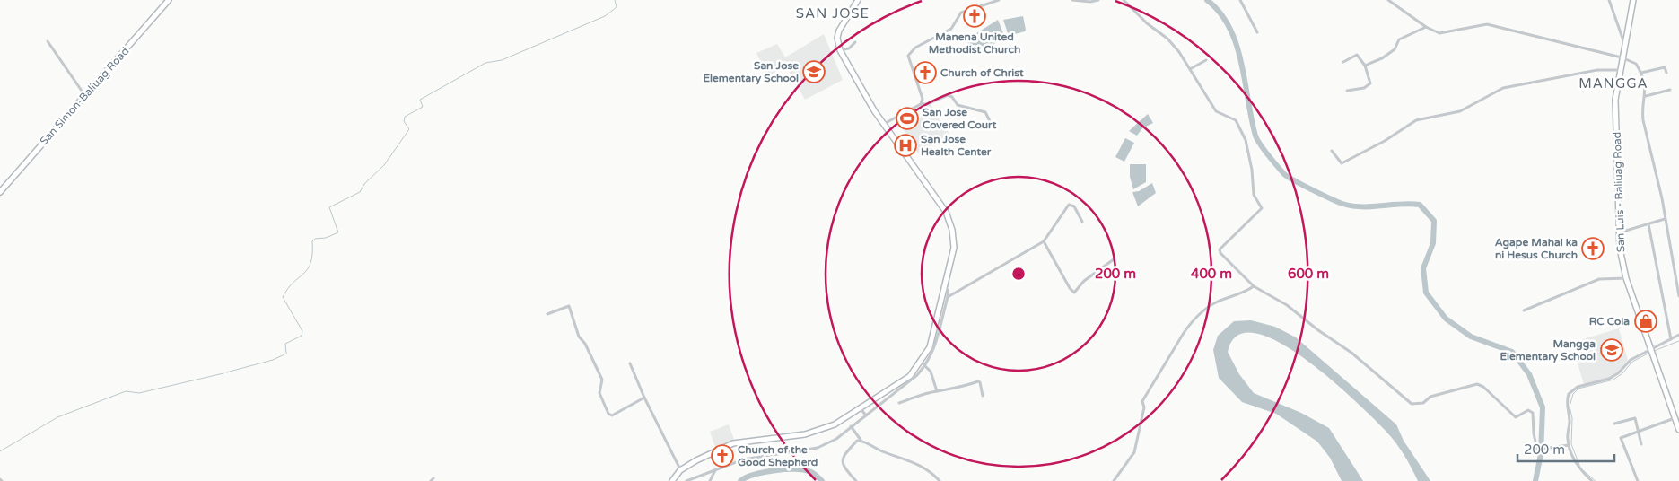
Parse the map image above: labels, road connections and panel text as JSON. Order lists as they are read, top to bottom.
{
  "streets": {
    "main road": ["San Simon-Baliuag Road", "San Luis - Baliuag Road"]
  },
  "districts": ["SAN JOSE", "MANGGA"],
  "places": {
    "church": [
      "Manena United Methodist Church",
      "Church of Christ",
      "Agape Mahal ka ni Hesus Church",
      "Church of the Good Shepherd"
    ],
    "school or university": ["San Jose Elementary School", "Mangga Elementary School"],
    "sports": ["San Jose Covered Court"],
    "hospital": ["San Jose Health Center"],
    "shop": ["RC Cola"]
  },
  "scale_bar": "200 m",
  "rings": ["200 m", "400 m", "600 m"]
}
